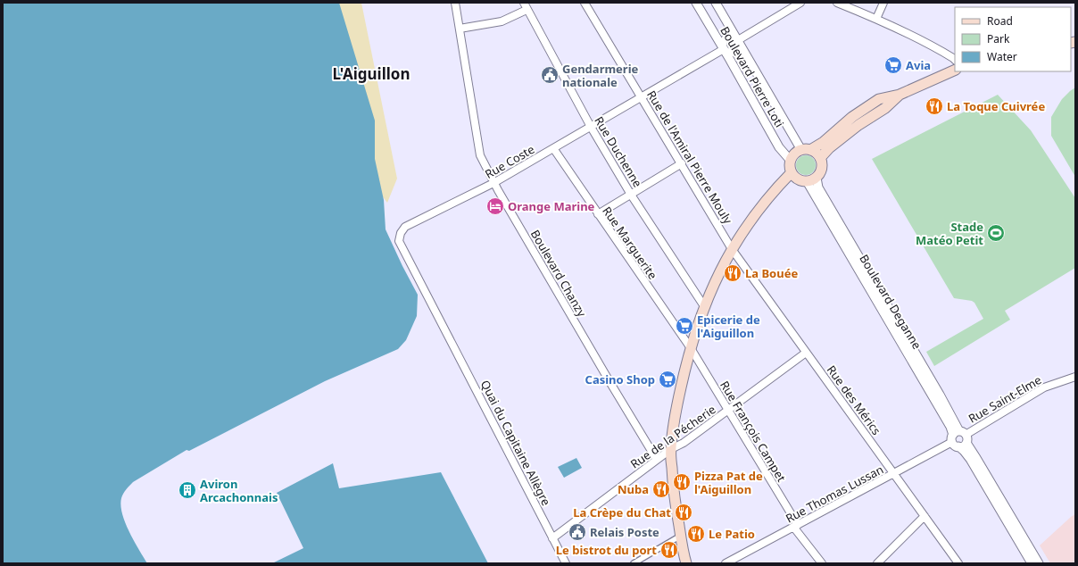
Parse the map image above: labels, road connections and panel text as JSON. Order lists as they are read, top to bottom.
{
  "streets": {
    "street": [
      "Boulevard Pierre Loti",
      "Rue Duchenne",
      "Rue de l'Amiral Pierre Mouly",
      "Rue Coste",
      "Rue Marguerite",
      "Boulevard Chanzy",
      "Boulevard Deganne",
      "Rue Saint-Elme",
      "Rue des Mérics",
      "Rue François Campet",
      "Rue de la Pécherie",
      "Quai du Capitaine Allègre",
      "Rue Thomas Lussan"
    ]
  },
  "crossings": [
    ["Boulevard Pierre Loti", "Rue Coste"],
    ["Boulevard Pierre Loti", "Boulevard Deganne"],
    ["Rue Duchenne", "Rue Coste"],
    ["Rue de l'Amiral Pierre Mouly", "Rue Coste"],
    ["Rue de l'Amiral Pierre Mouly", "Rue des Mérics"],
    ["Rue Coste", "Rue Marguerite"],
    ["Rue Coste", "Boulevard Chanzy"],
    ["Rue Coste", "Quai du Capitaine Allègre"],
    ["Rue Marguerite", "Rue François Campet"],
    ["Boulevard Chanzy", "Rue de la Pécherie"],
    ["Boulevard Deganne", "Rue Saint-Elme"],
    ["Boulevard Deganne", "Rue Thomas Lussan"],
    ["Rue Saint-Elme", "Rue Thomas Lussan"],
    ["Rue des Mérics", "Rue de la Pécherie"],
    ["Rue des Mérics", "Rue Thomas Lussan"],
    ["Rue François Campet", "Rue de la Pécherie"],
    ["Rue François Campet", "Rue Thomas Lussan"],
    ["Rue de la Pécherie", "Quai du Capitaine Allègre"]
  ],
  "districts": ["L'Aiguillon"],
  "places": {
    "supermarket": ["Avia", "Epicerie de l'Aiguillon", "Casino Shop"],
    "public building": ["Gendarmerie nationale", "Relais Poste"],
    "restaurant": [
      "La Toque Cuivrée",
      "La Bouée",
      "Pizza Pat de l'Aiguillon",
      "Nuba",
      "La Crèpe du Chat",
      "Le Patio",
      "Le bistrot du port"
    ],
    "hotel": ["Orange Marine"],
    "sports": ["Stade Matéo Petit"],
    "building": ["Aviron Arcachonnais"]
  },
  "legend": ["Road", "Park", "Water"]
}
